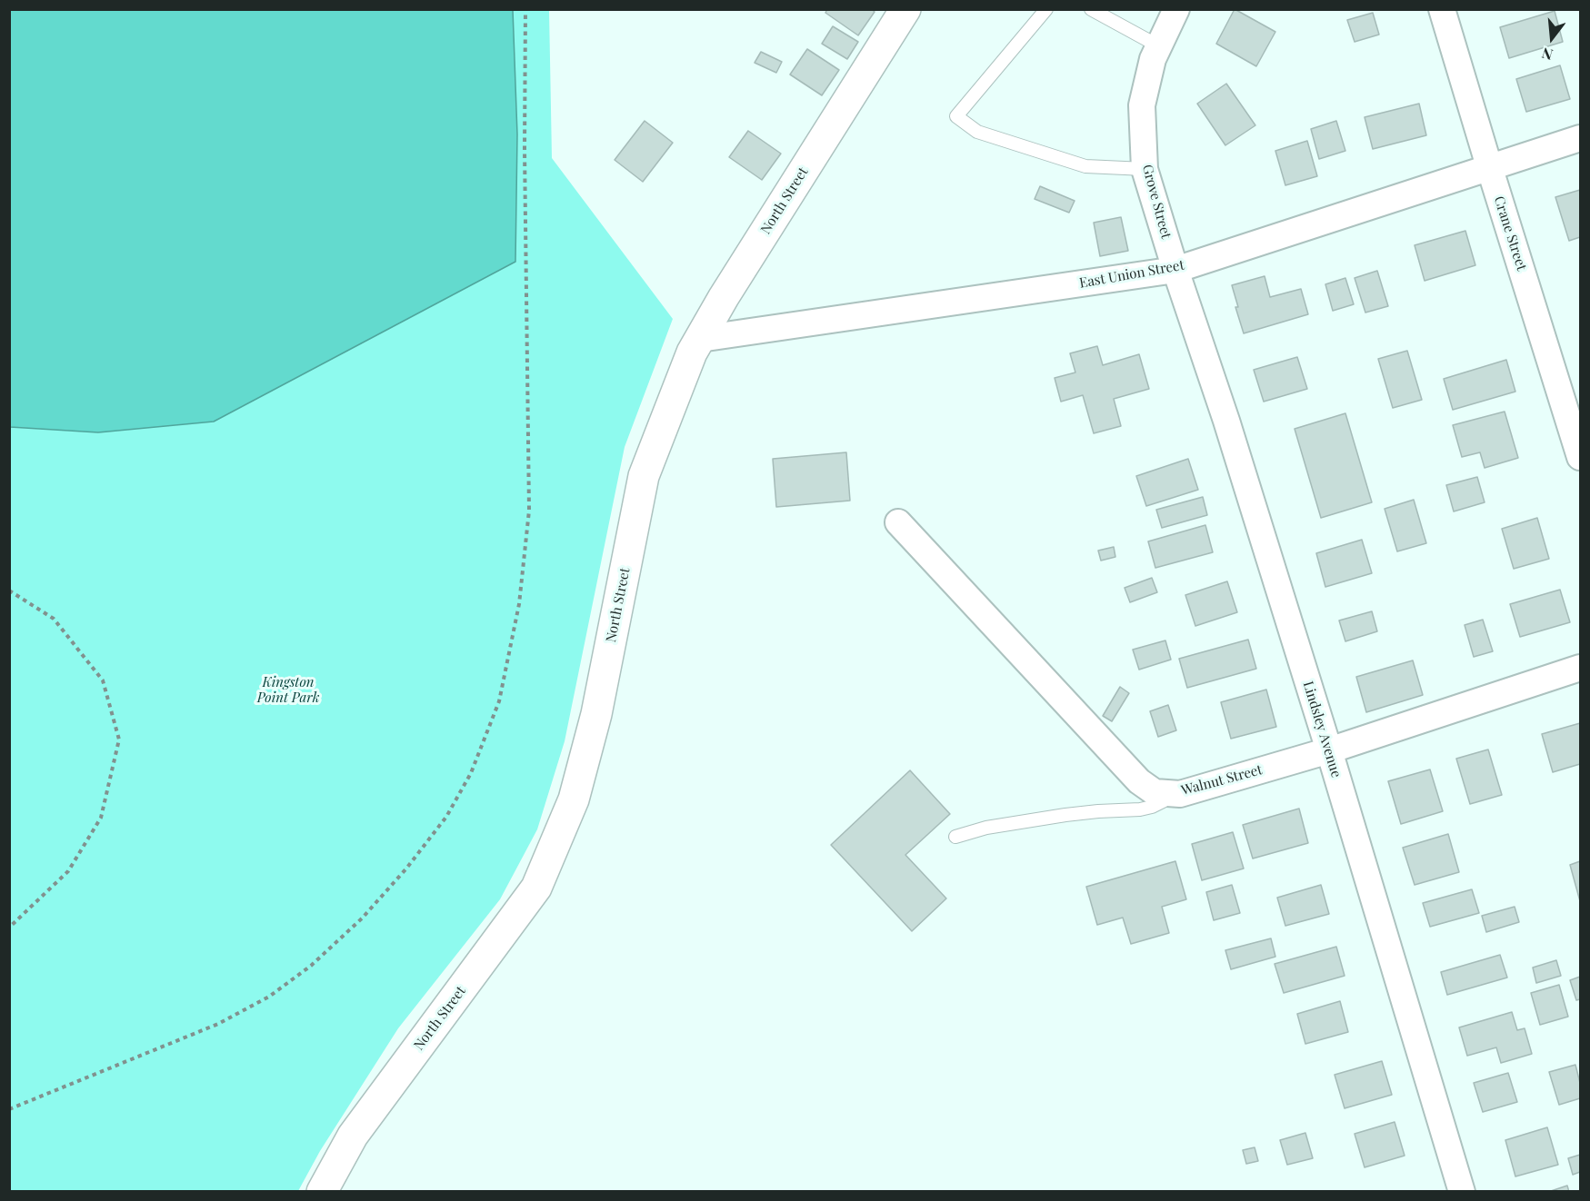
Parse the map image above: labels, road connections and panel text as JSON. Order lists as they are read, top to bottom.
{
  "streets": {
    "street": [
      "North Street",
      "Grove Street",
      "Crane Street",
      "East Union Street",
      "Lindsley Avenue",
      "Walnut Street"
    ]
  },
  "crossings": [
    ["North Street", "East Union Street"],
    ["Grove Street", "East Union Street"],
    ["Grove Street", "Lindsley Avenue"],
    ["Crane Street", "East Union Street"],
    ["East Union Street", "Lindsley Avenue"],
    ["Lindsley Avenue", "Walnut Street"]
  ],
  "parks": ["Kingston Point Park"],
  "north": "bottom"
}
